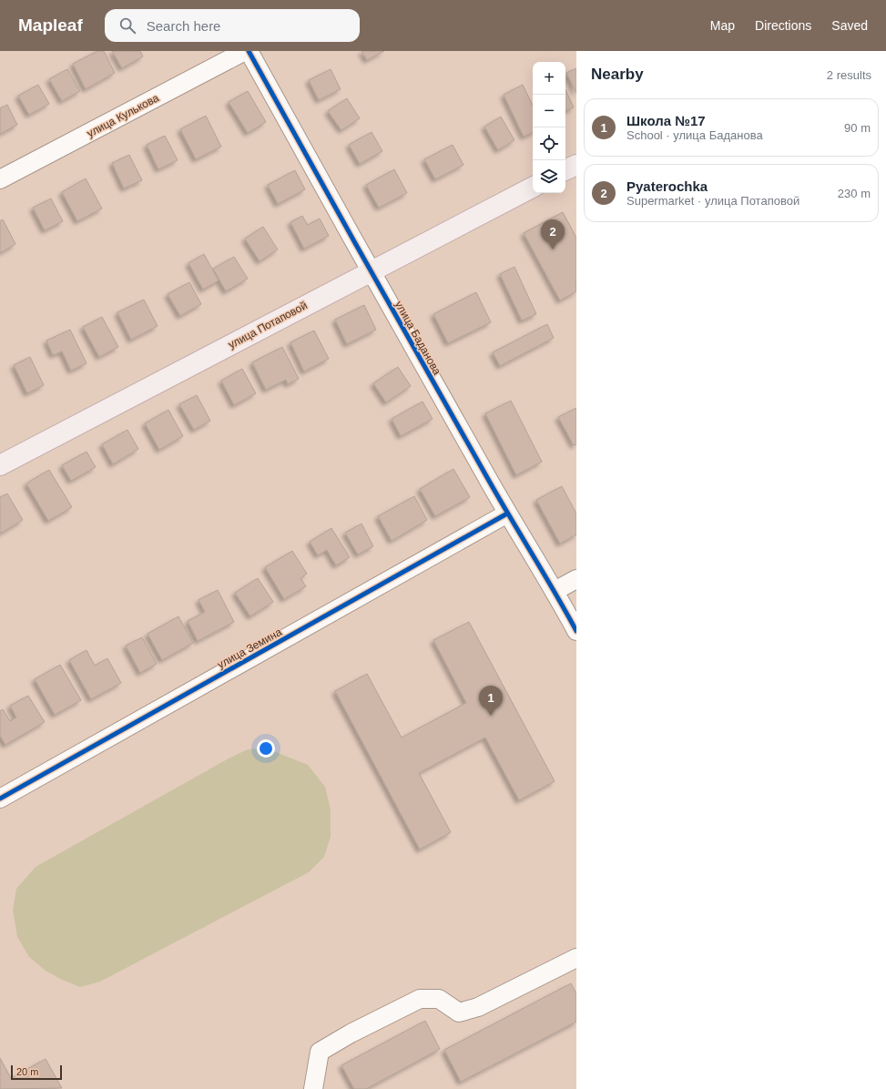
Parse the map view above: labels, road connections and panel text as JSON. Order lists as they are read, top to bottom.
{
  "streets": {
    "main road": ["улица Потаповой"],
    "street": ["улица Кулькова", "улица Баданова", "улица Земина"]
  },
  "crossings": [
    ["улица Потаповой", "улица Баданова"],
    ["улица Баданова", "улица Земина"]
  ],
  "scale_bar": "20 m",
  "page": {
    "header": "Mapleaf",
    "search": "Search here",
    "nav": ["Map", "Directions", "Saved"],
    "heading": ["Nearby", "2 results"],
    "map_buttons": ["+", "−"],
    "list": [
      {
        "mark": "1",
        "name": "Школа №17",
        "note": "School · улица Баданова",
        "value": "90 m"
      },
      {
        "mark": "2",
        "name": "Pyaterochka",
        "note": "Supermarket · улица Потаповой",
        "value": "230 m"
      }
    ],
    "pins": ["2", "1"],
    "scale": "20 m"
  }
}
